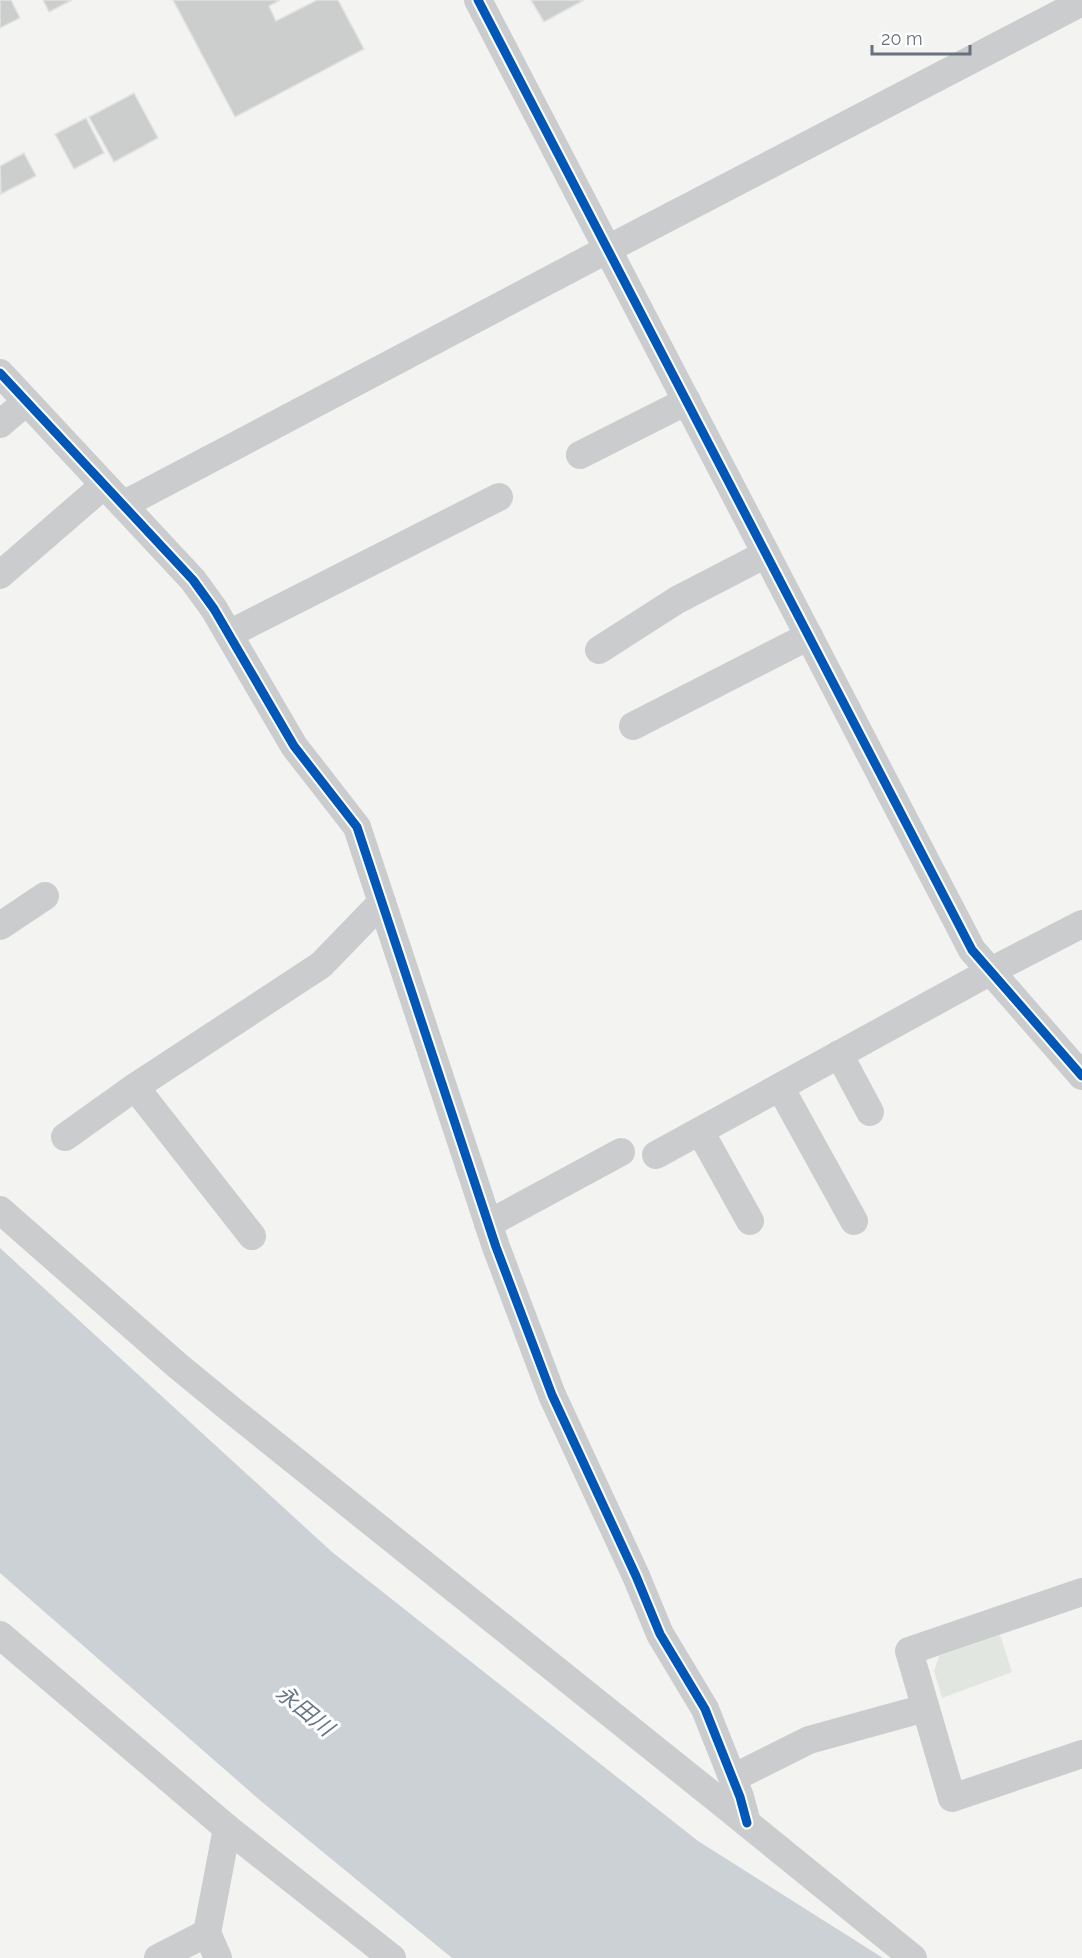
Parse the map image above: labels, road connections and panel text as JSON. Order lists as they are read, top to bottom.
{
  "water": ["永田川"],
  "scale_bar": "20 m"
}
